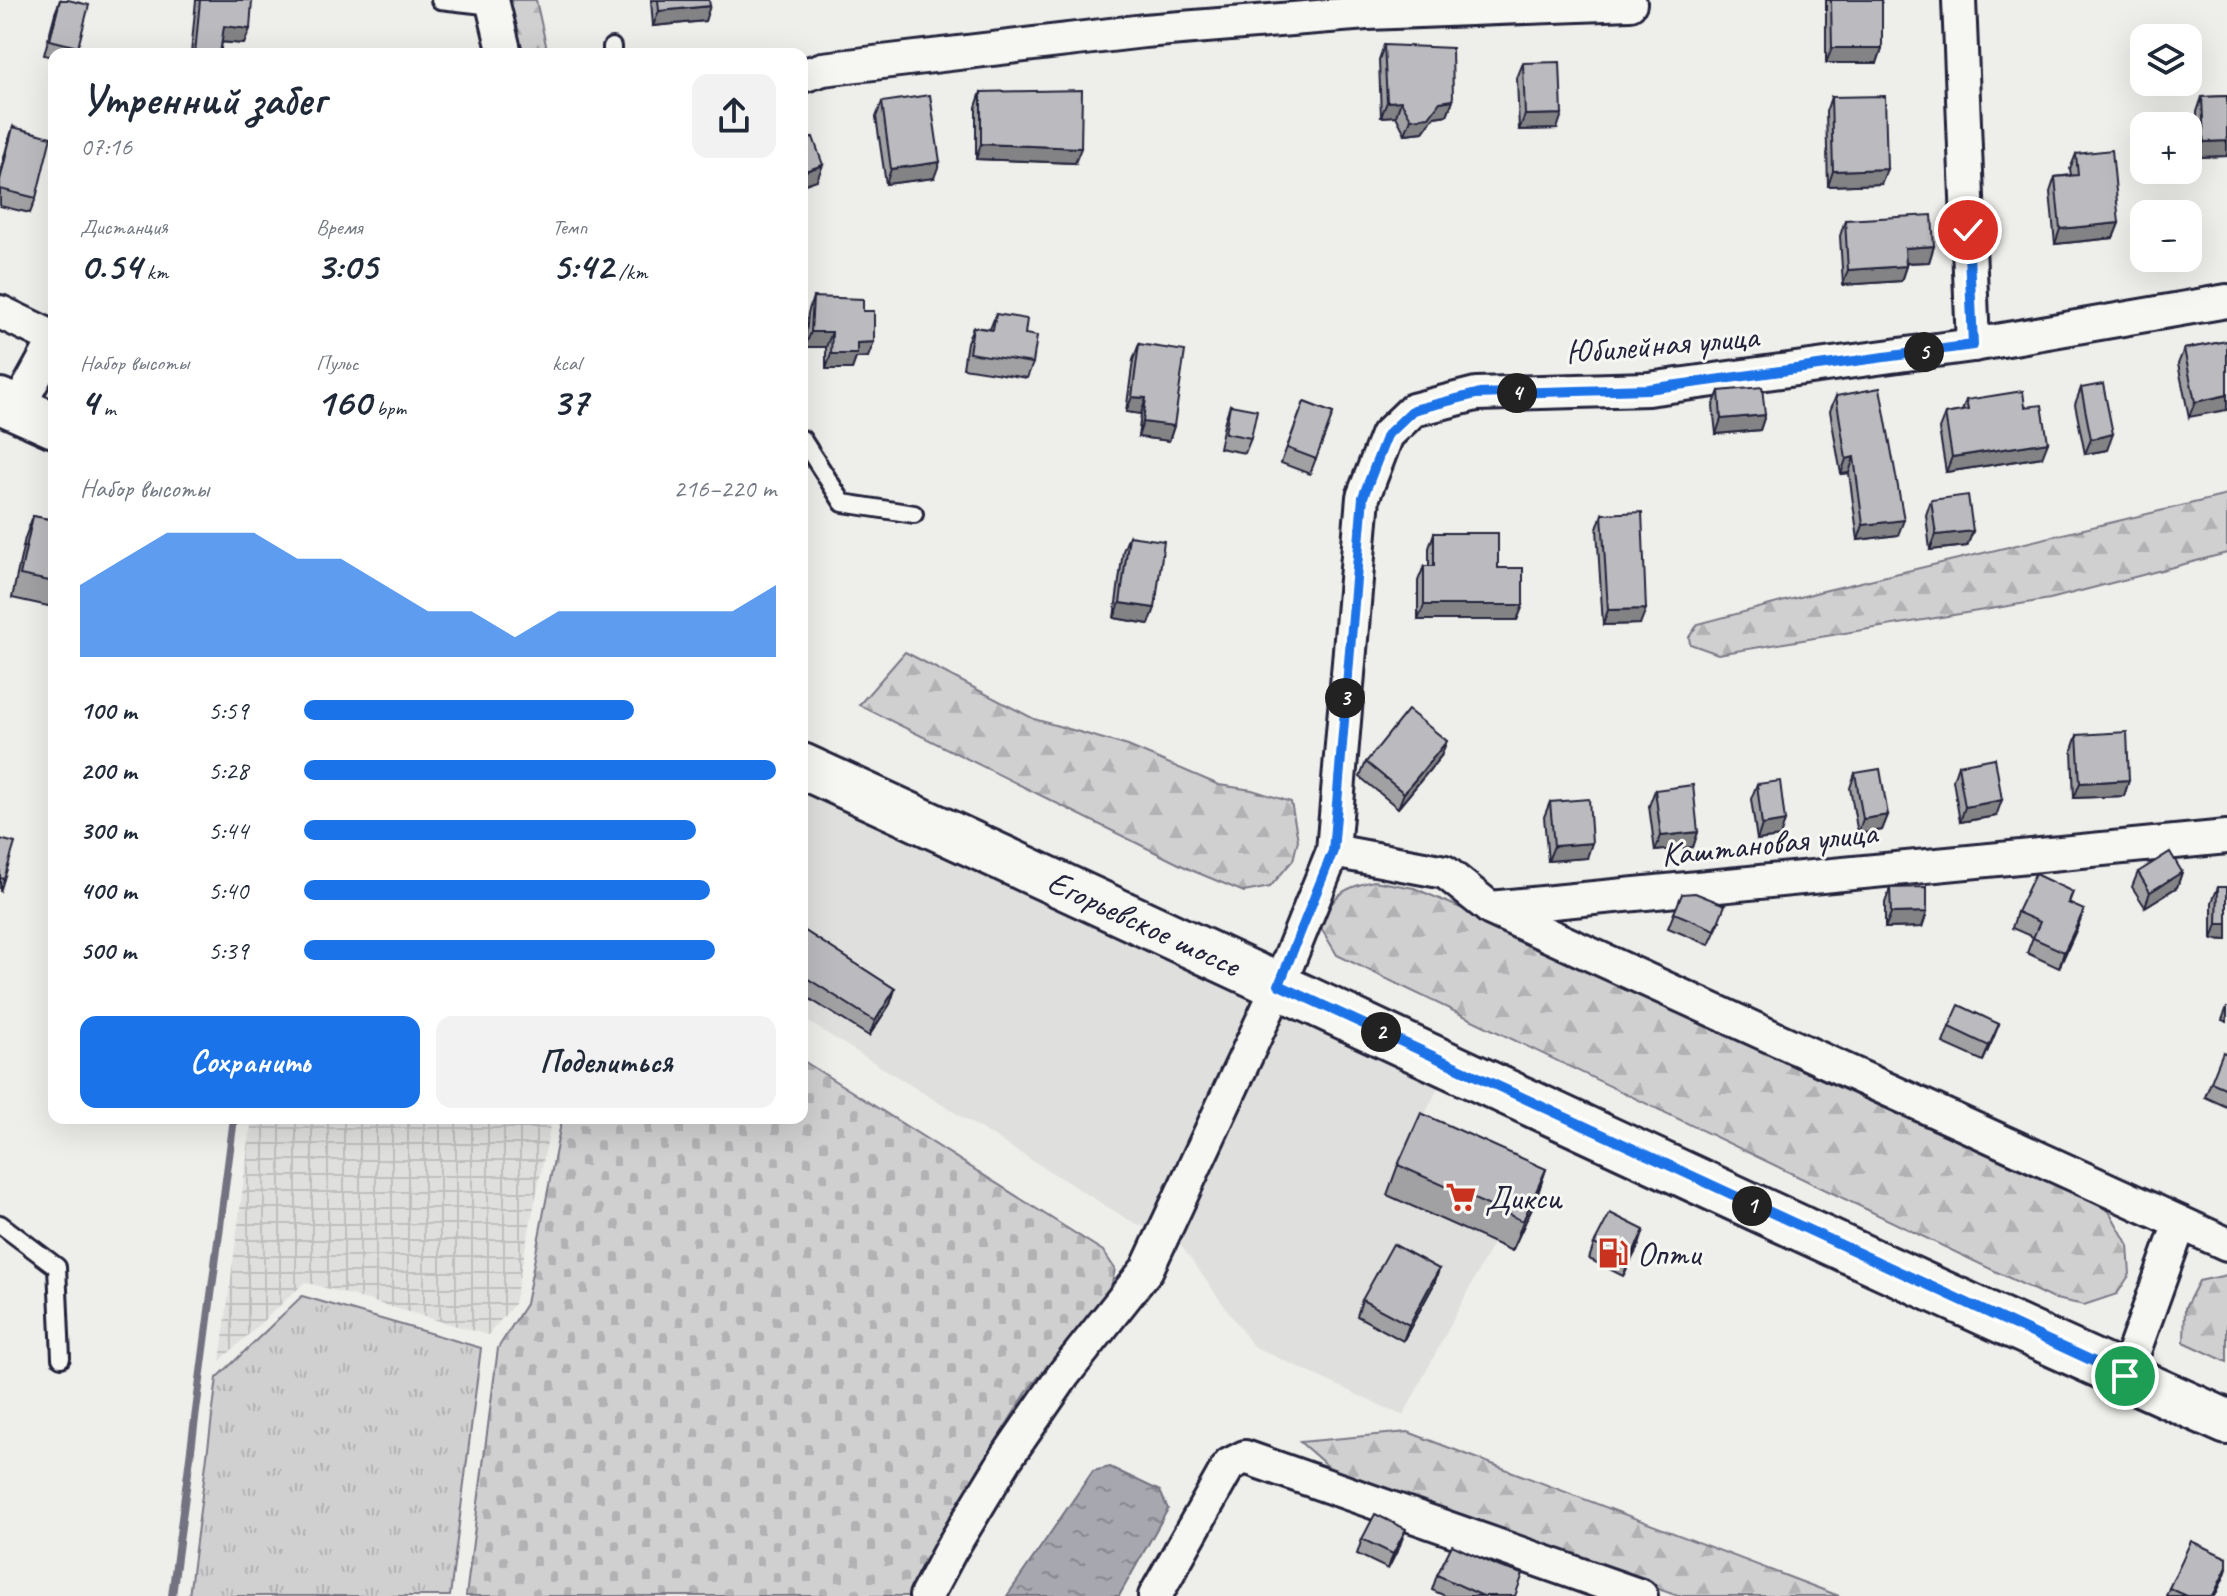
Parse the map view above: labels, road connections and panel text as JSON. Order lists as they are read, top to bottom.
{
  "streets": {
    "main road": ["Егорьевское шоссе"],
    "street": ["Юбилейная улица", "Каштановая улица"]
  },
  "crossings": [
    ["Юбилейная улица", "Егорьевское шоссе"]
  ],
  "places": {
    "supermarket": ["Дикси"],
    "fuel station": ["Опти"]
  },
  "page": {
    "map_buttons": ["+", "−"],
    "heading": ["Утренний забег", "07:16"],
    "stats": [
      ["Дистанция", "0.54 km"],
      ["Время", "3:05"],
      ["Темп", "5:42 /km"],
      ["Набор высоты", "4 m"],
      ["Пульс", "160 bpm"],
      ["kcal", "37"]
    ],
    "pins": [
      "5",
      "4",
      "3",
      "2",
      "1"
    ],
    "chart": ["Набор высоты", "216–220 m"],
    "list": [
      {
        "name": "100 m",
        "note": "5:59"
      },
      {
        "name": "200 m",
        "note": "5:28"
      },
      {
        "name": "300 m",
        "note": "5:44"
      },
      {
        "name": "400 m",
        "note": "5:40"
      },
      {
        "name": "500 m",
        "note": "5:39"
      }
    ],
    "buttons": ["Сохранить", "Поделиться"]
  }
}
